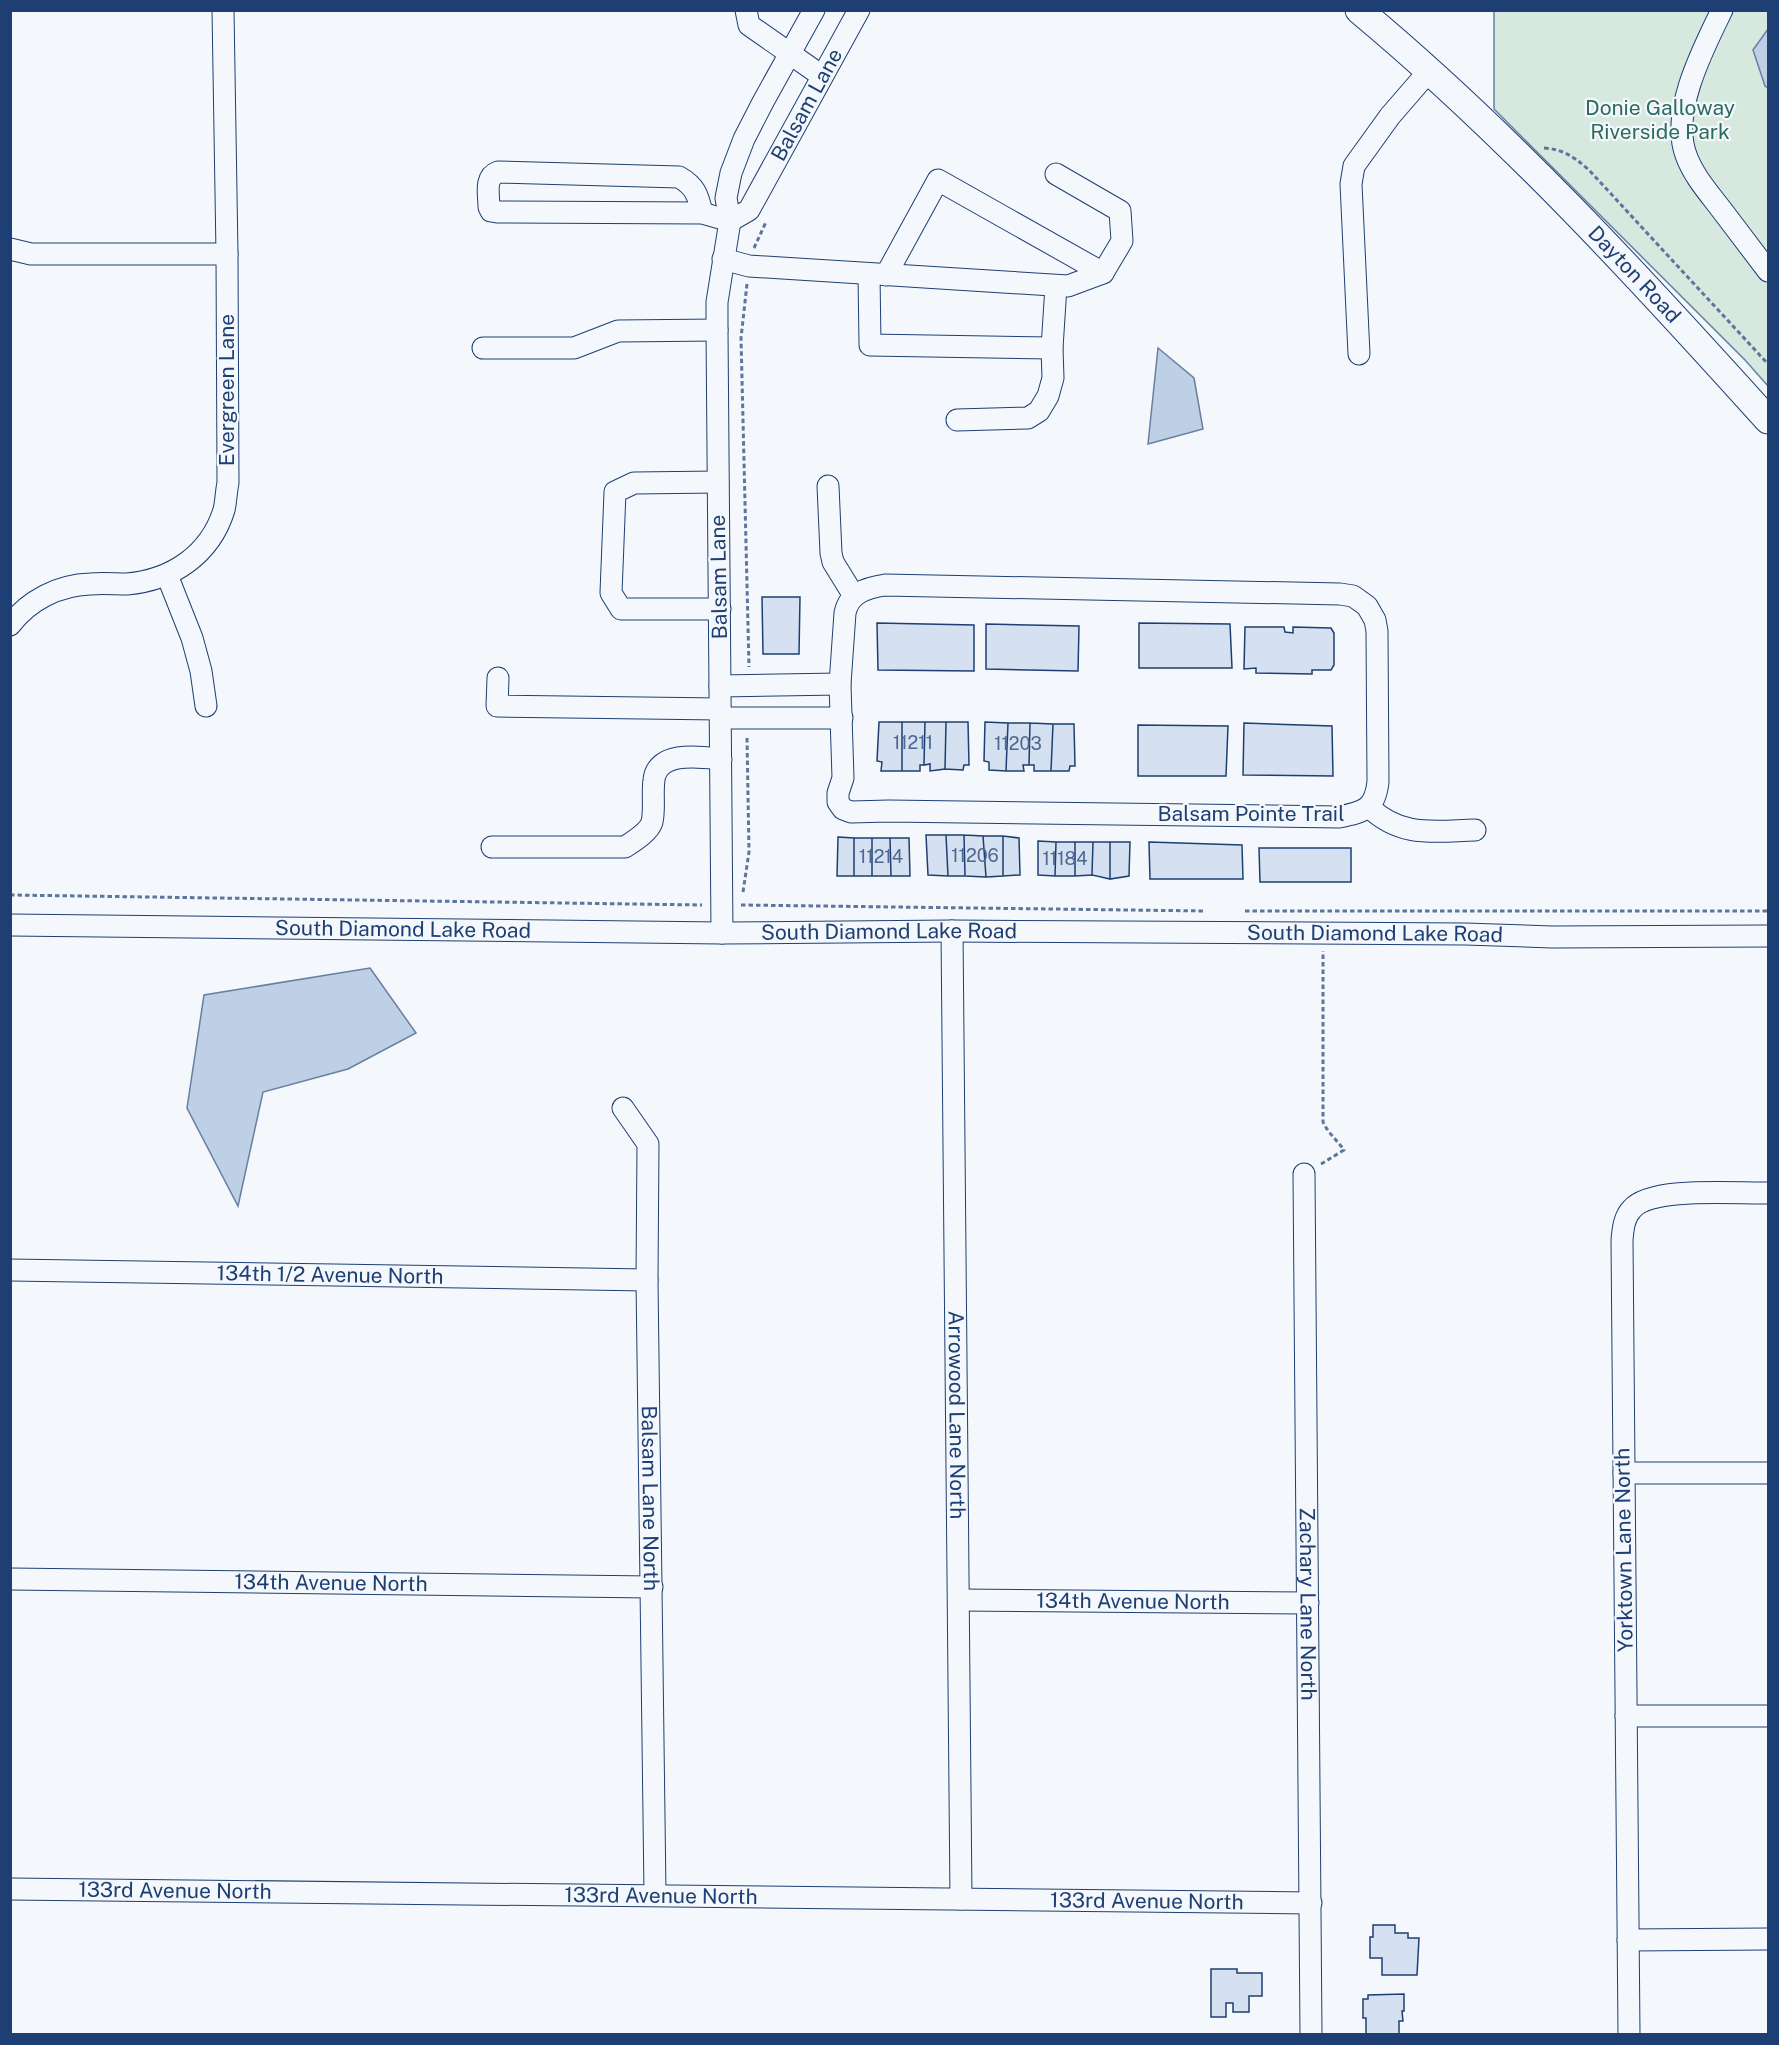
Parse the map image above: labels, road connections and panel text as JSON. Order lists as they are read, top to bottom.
{
  "streets": {
    "main road": ["Dayton Road"],
    "street": [
      "Balsam Lane",
      "Evergreen Lane",
      "Balsam Pointe Trail",
      "South Diamond Lake Road",
      "134th 1/2 Avenue North",
      "Arrowood Lane North",
      "Balsam Lane North",
      "Yorktown Lane North",
      "134th Avenue North",
      "Zachary Lane North",
      "133rd Avenue North"
    ]
  },
  "crossings": [
    ["Balsam Lane", "South Diamond Lake Road"],
    ["South Diamond Lake Road", "Arrowood Lane North"],
    ["134th 1/2 Avenue North", "Balsam Lane North"],
    ["Arrowood Lane North", "134th Avenue North"],
    ["Arrowood Lane North", "133rd Avenue North"],
    ["Balsam Lane North", "134th Avenue North"],
    ["Balsam Lane North", "133rd Avenue North"],
    ["134th Avenue North", "Zachary Lane North"],
    ["Zachary Lane North", "133rd Avenue North"]
  ],
  "parks": ["Donie Galloway Riverside Park"],
  "house_numbers": [
    "11211",
    "11203",
    "11206",
    "11214",
    "11184"
  ]
}
